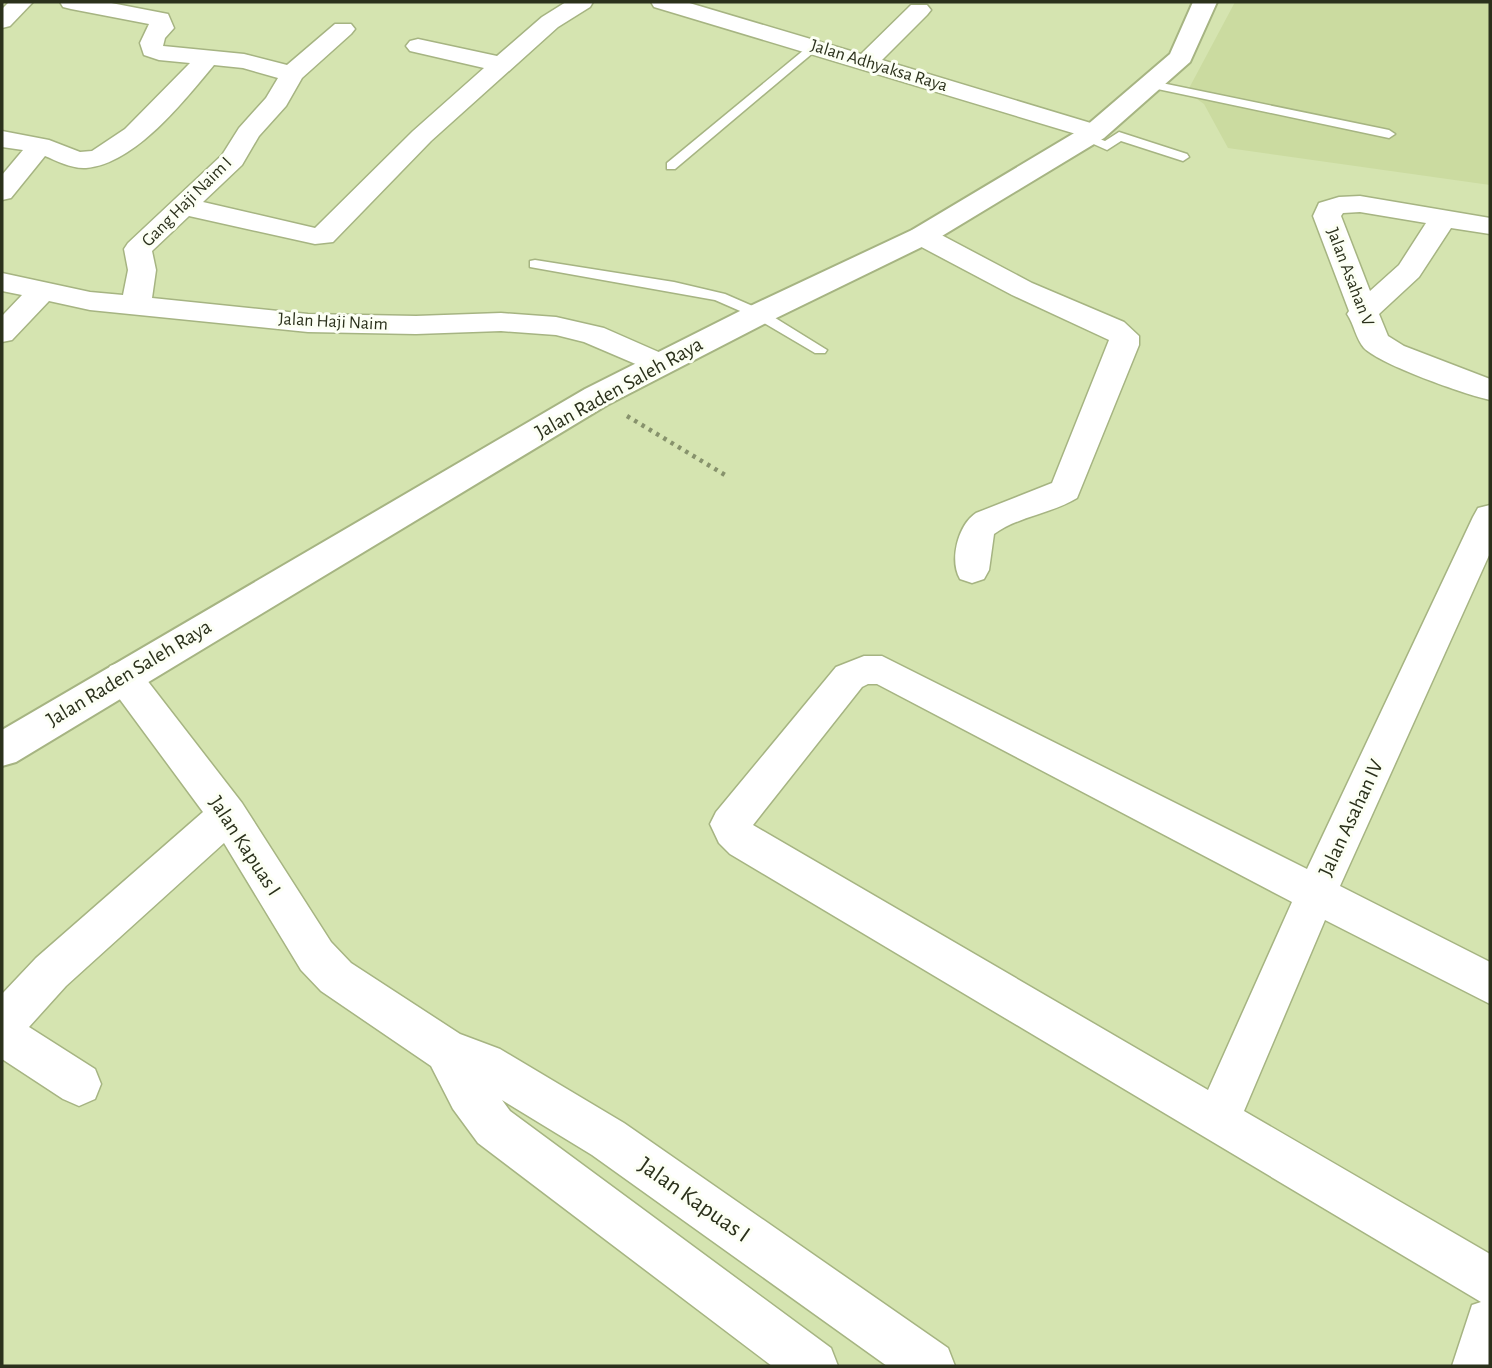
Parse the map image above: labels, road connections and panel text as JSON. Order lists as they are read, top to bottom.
{
  "streets": {
    "main road": ["Jalan Raden Saleh Raya"],
    "street": [
      "Jalan Adhyaksa Raya",
      "Gang Haji Naim I",
      "Jalan Asahan V",
      "Jalan Haji Naim",
      "Jalan Asahan IV",
      "Jalan Kapuas I"
    ]
  },
  "crossings": [
    ["Jalan Adhyaksa Raya", "Jalan Raden Saleh Raya"],
    ["Gang Haji Naim I", "Jalan Haji Naim"],
    ["Jalan Haji Naim", "Jalan Raden Saleh Raya"],
    ["Jalan Raden Saleh Raya", "Jalan Kapuas I"]
  ]
}
